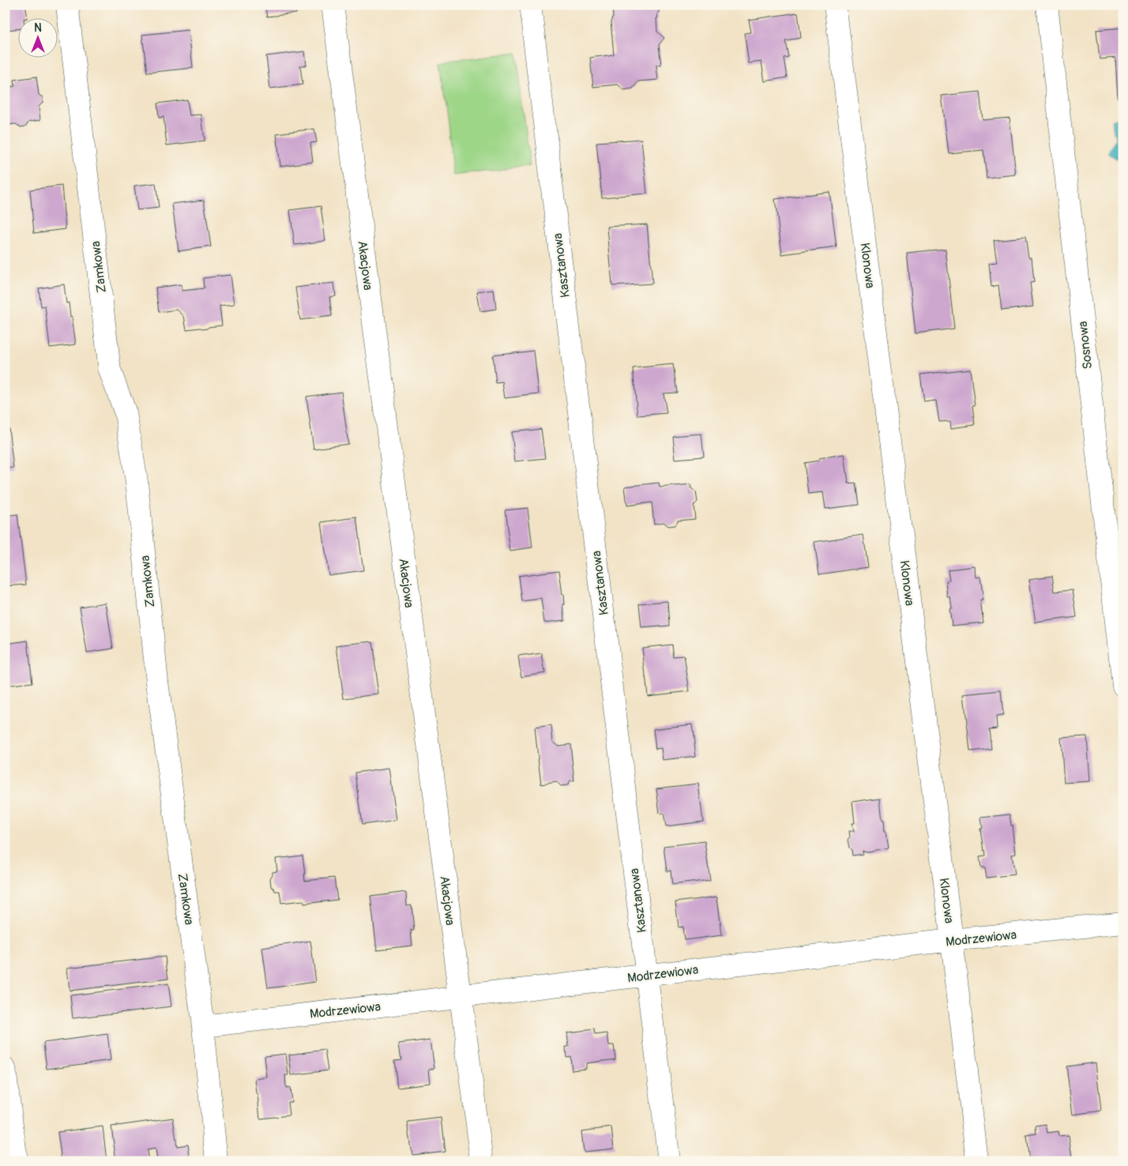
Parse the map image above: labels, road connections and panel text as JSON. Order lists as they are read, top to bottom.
{
  "streets": {
    "street": [
      "Akacjowa",
      "Kasztanowa",
      "Klonowa",
      "Zamkowa",
      "Sosnowa",
      "Modrzewiowa"
    ]
  },
  "crossings": [
    ["Akacjowa", "Modrzewiowa"],
    ["Kasztanowa", "Modrzewiowa"],
    ["Klonowa", "Modrzewiowa"],
    ["Zamkowa", "Modrzewiowa"]
  ],
  "north": "top"
}
